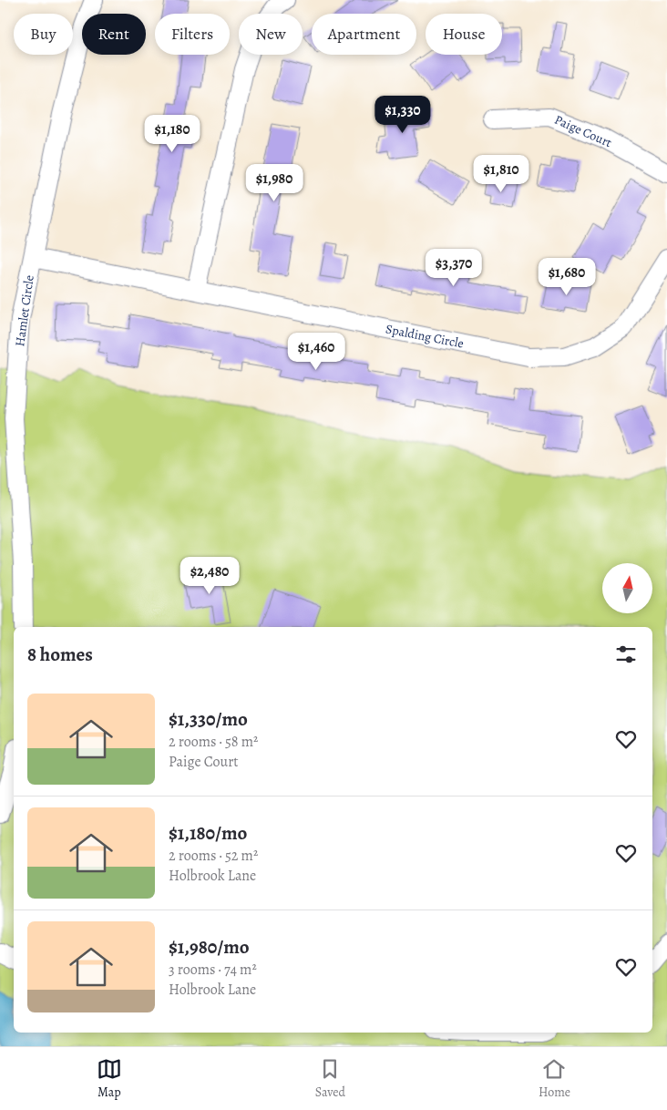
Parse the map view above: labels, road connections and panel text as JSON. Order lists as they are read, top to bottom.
{
  "streets": {
    "street": ["Paige Court", "Hamlet Circle", "Spalding Circle"]
  },
  "crossings": [
    ["Hamlet Circle", "Spalding Circle"]
  ],
  "north": "top",
  "page": {
    "chip": [
      "Buy",
      "Rent",
      "Filters",
      "New",
      "Apartment",
      "House"
    ],
    "price": [
      "$1,330",
      "$1,180",
      "$1,810",
      "$1,980",
      "$3,370",
      "$1,680",
      "$1,460",
      "$2,480"
    ],
    "heading": "8 homes",
    "list": [
      {
        "name": "$1,330/mo",
        "note": "2 rooms · 58 m² · Paige Court"
      },
      {
        "name": "$1,180/mo",
        "note": "2 rooms · 52 m² · Holbrook Lane"
      },
      {
        "name": "$1,980/mo",
        "note": "3 rooms · 74 m² · Holbrook Lane"
      }
    ],
    "tabs": ["Map", "Saved", "Home"]
  }
}
